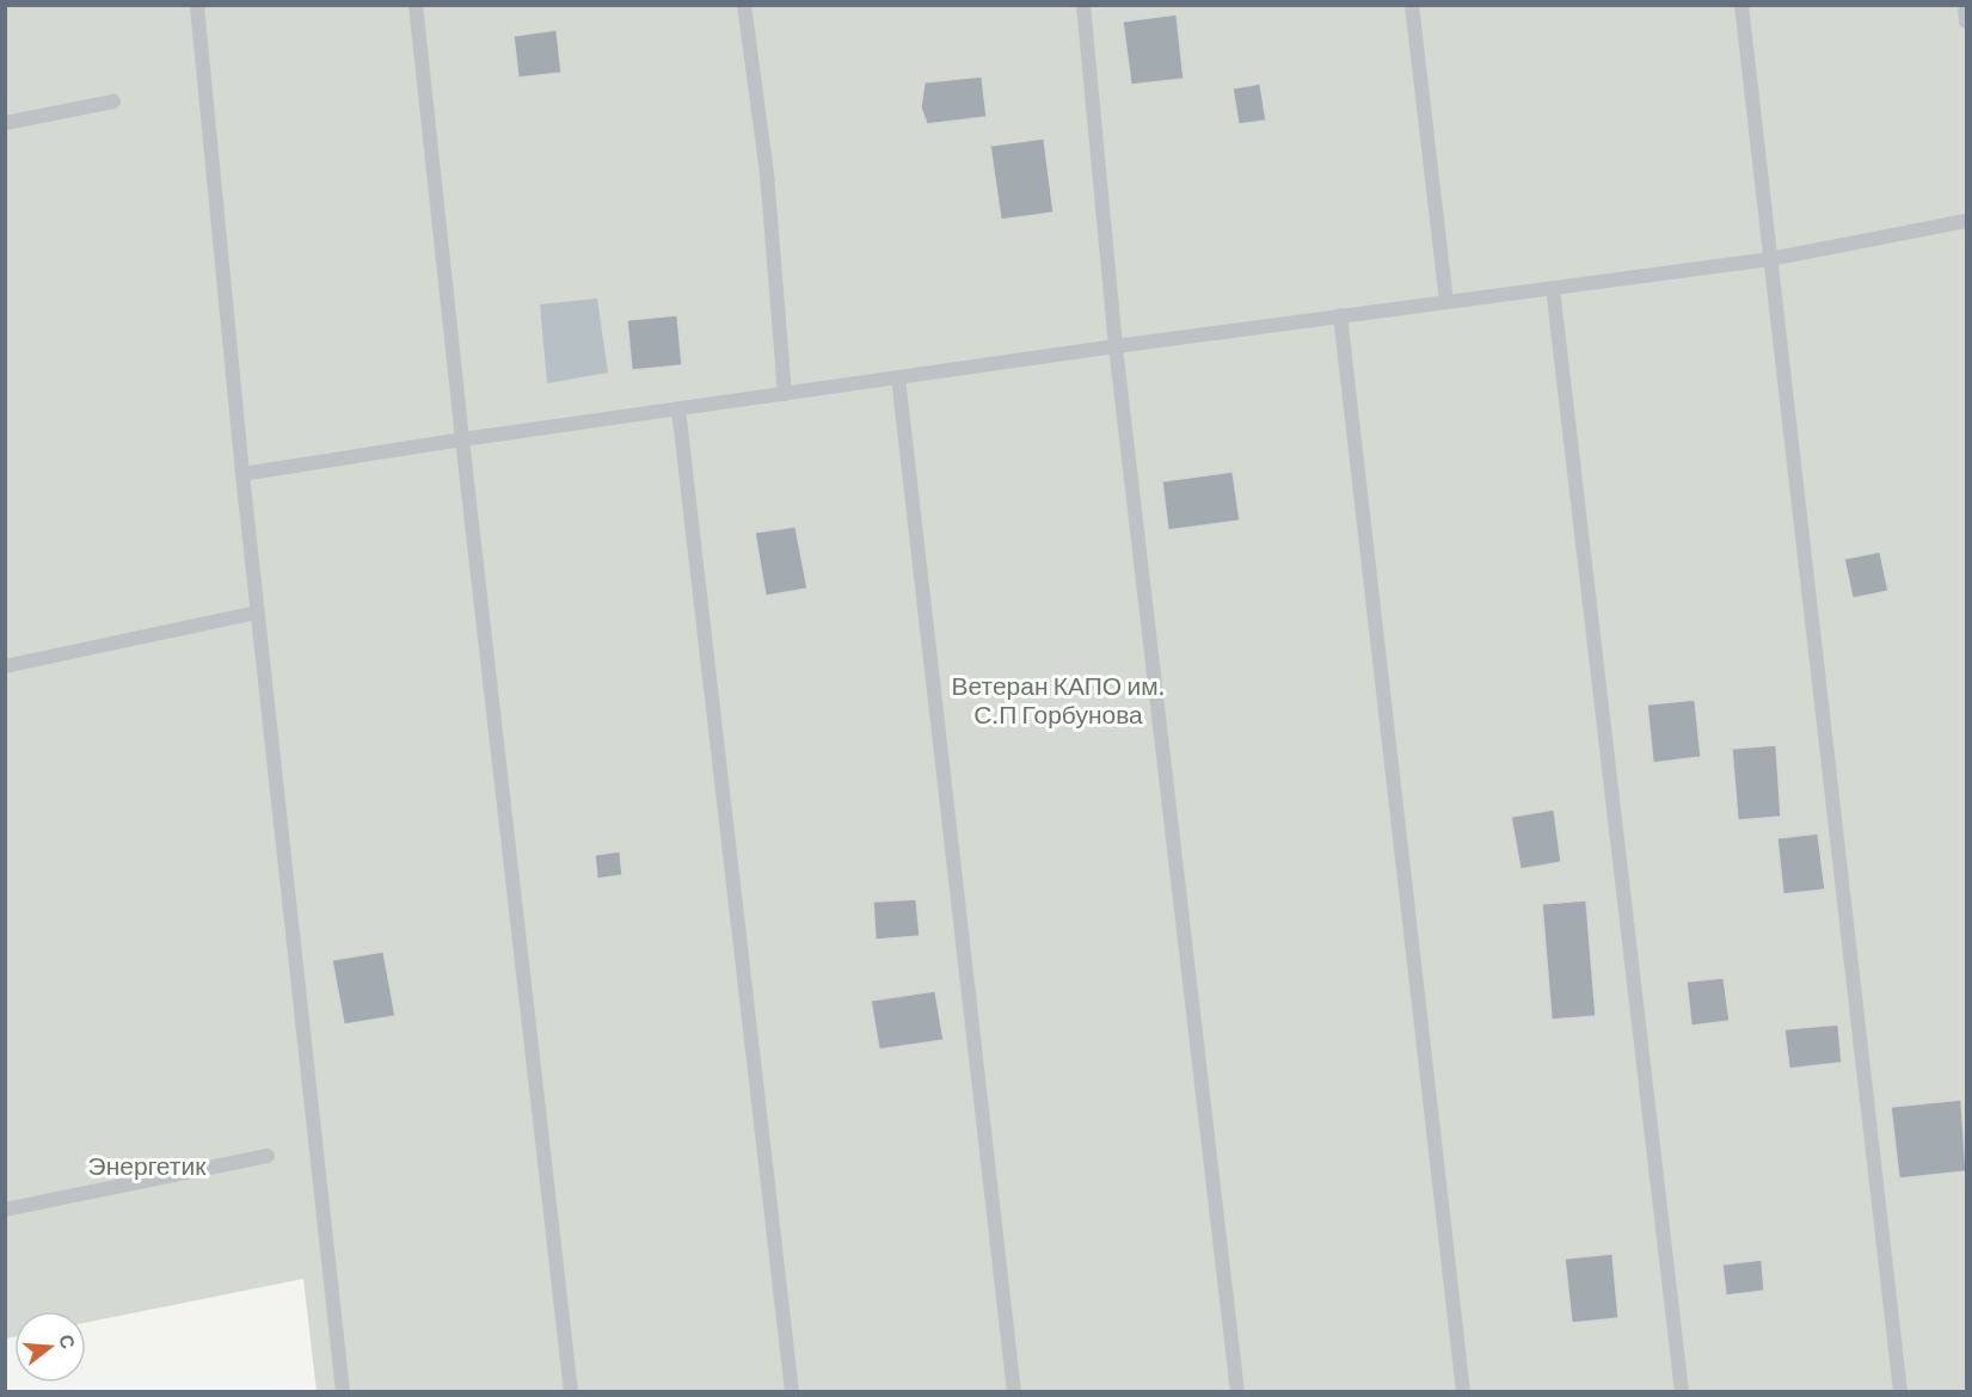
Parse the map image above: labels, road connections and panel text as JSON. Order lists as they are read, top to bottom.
{
  "parks": ["Ветеран КАПО им. С.П Горбунова", "Энергетик"],
  "north": "right"
}
